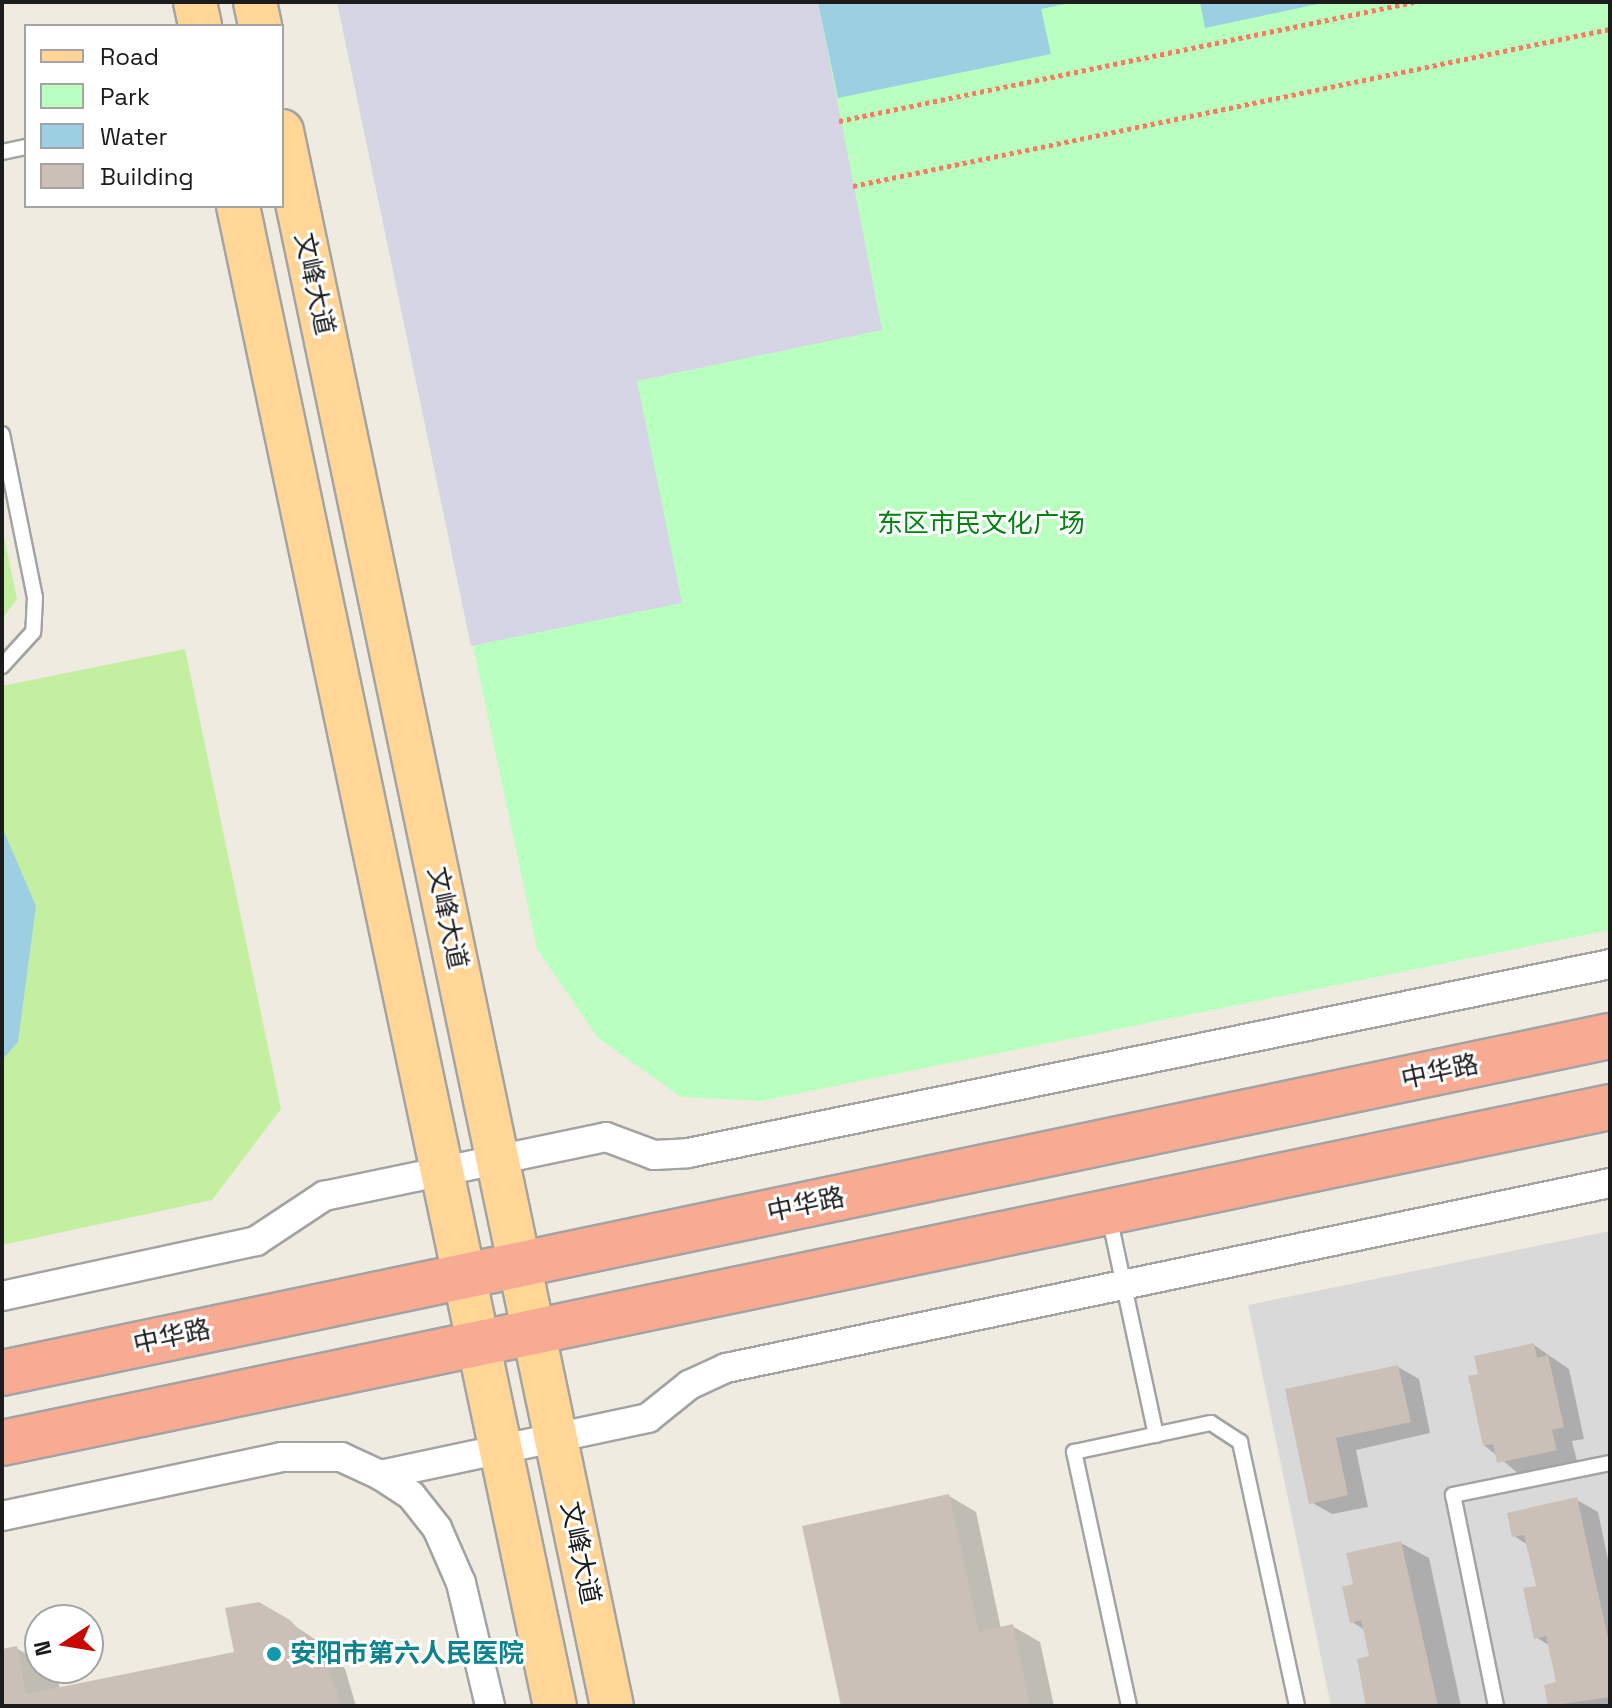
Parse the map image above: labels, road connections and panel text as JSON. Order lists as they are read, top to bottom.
{
  "streets": {
    "highway": ["中华路"],
    "main road": ["文峰大道"]
  },
  "crossings": [
    ["文峰大道", "中华路"]
  ],
  "parks": ["东区市民文化广场"],
  "places": ["安阳市第六人民医院"],
  "legend": [
    "Road",
    "Park",
    "Water",
    "Building"
  ],
  "north": "left"
}
